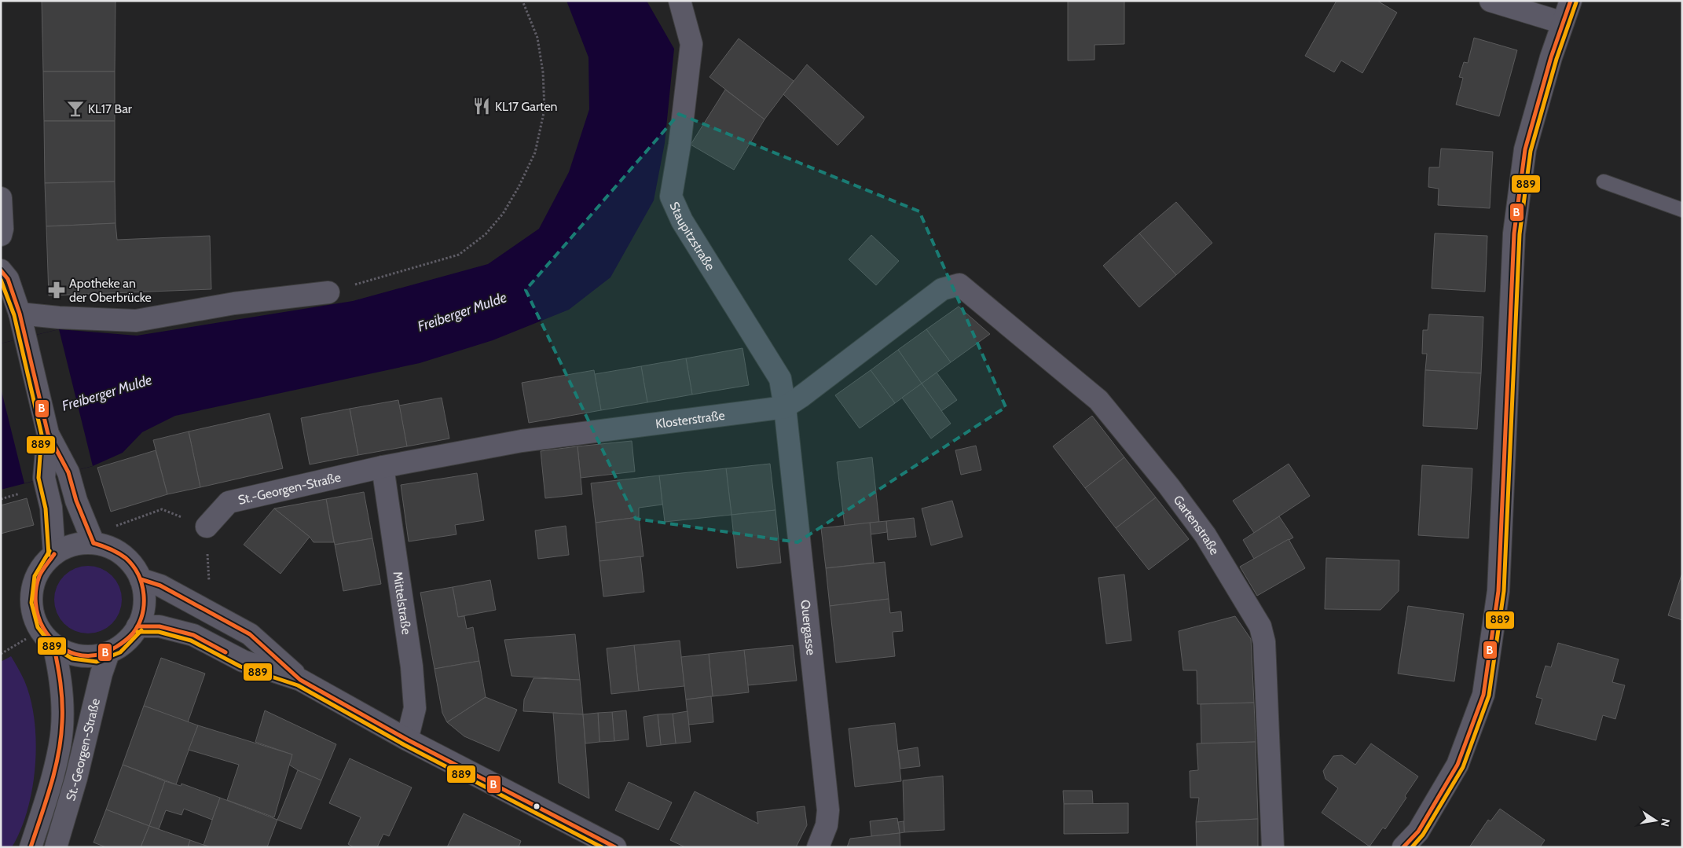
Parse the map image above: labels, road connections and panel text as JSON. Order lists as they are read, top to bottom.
{
  "streets": {
    "street": [
      "Staupitzstraße",
      "Klosterstraße",
      "St.-Georgen-Straße",
      "Gartenstraße",
      "Mittelstraße",
      "Quergasse"
    ]
  },
  "crossings": [
    ["Staupitzstraße", "Klosterstraße"],
    ["Staupitzstraße", "Quergasse"],
    ["Klosterstraße", "St.-Georgen-Straße"],
    ["Klosterstraße", "Gartenstraße"],
    ["Klosterstraße", "Mittelstraße"],
    ["Klosterstraße", "Quergasse"],
    ["St.-Georgen-Straße", "Mittelstraße"]
  ],
  "water": ["Freiberger Mulde"],
  "places": {
    "restaurant": ["KL17 Garten"],
    "bar": ["KL17 Bar"],
    "pharmacy": ["Apotheke an der Oberbrücke"]
  },
  "lines": ["transit line B", "transit line 889"],
  "north": "right"
}
